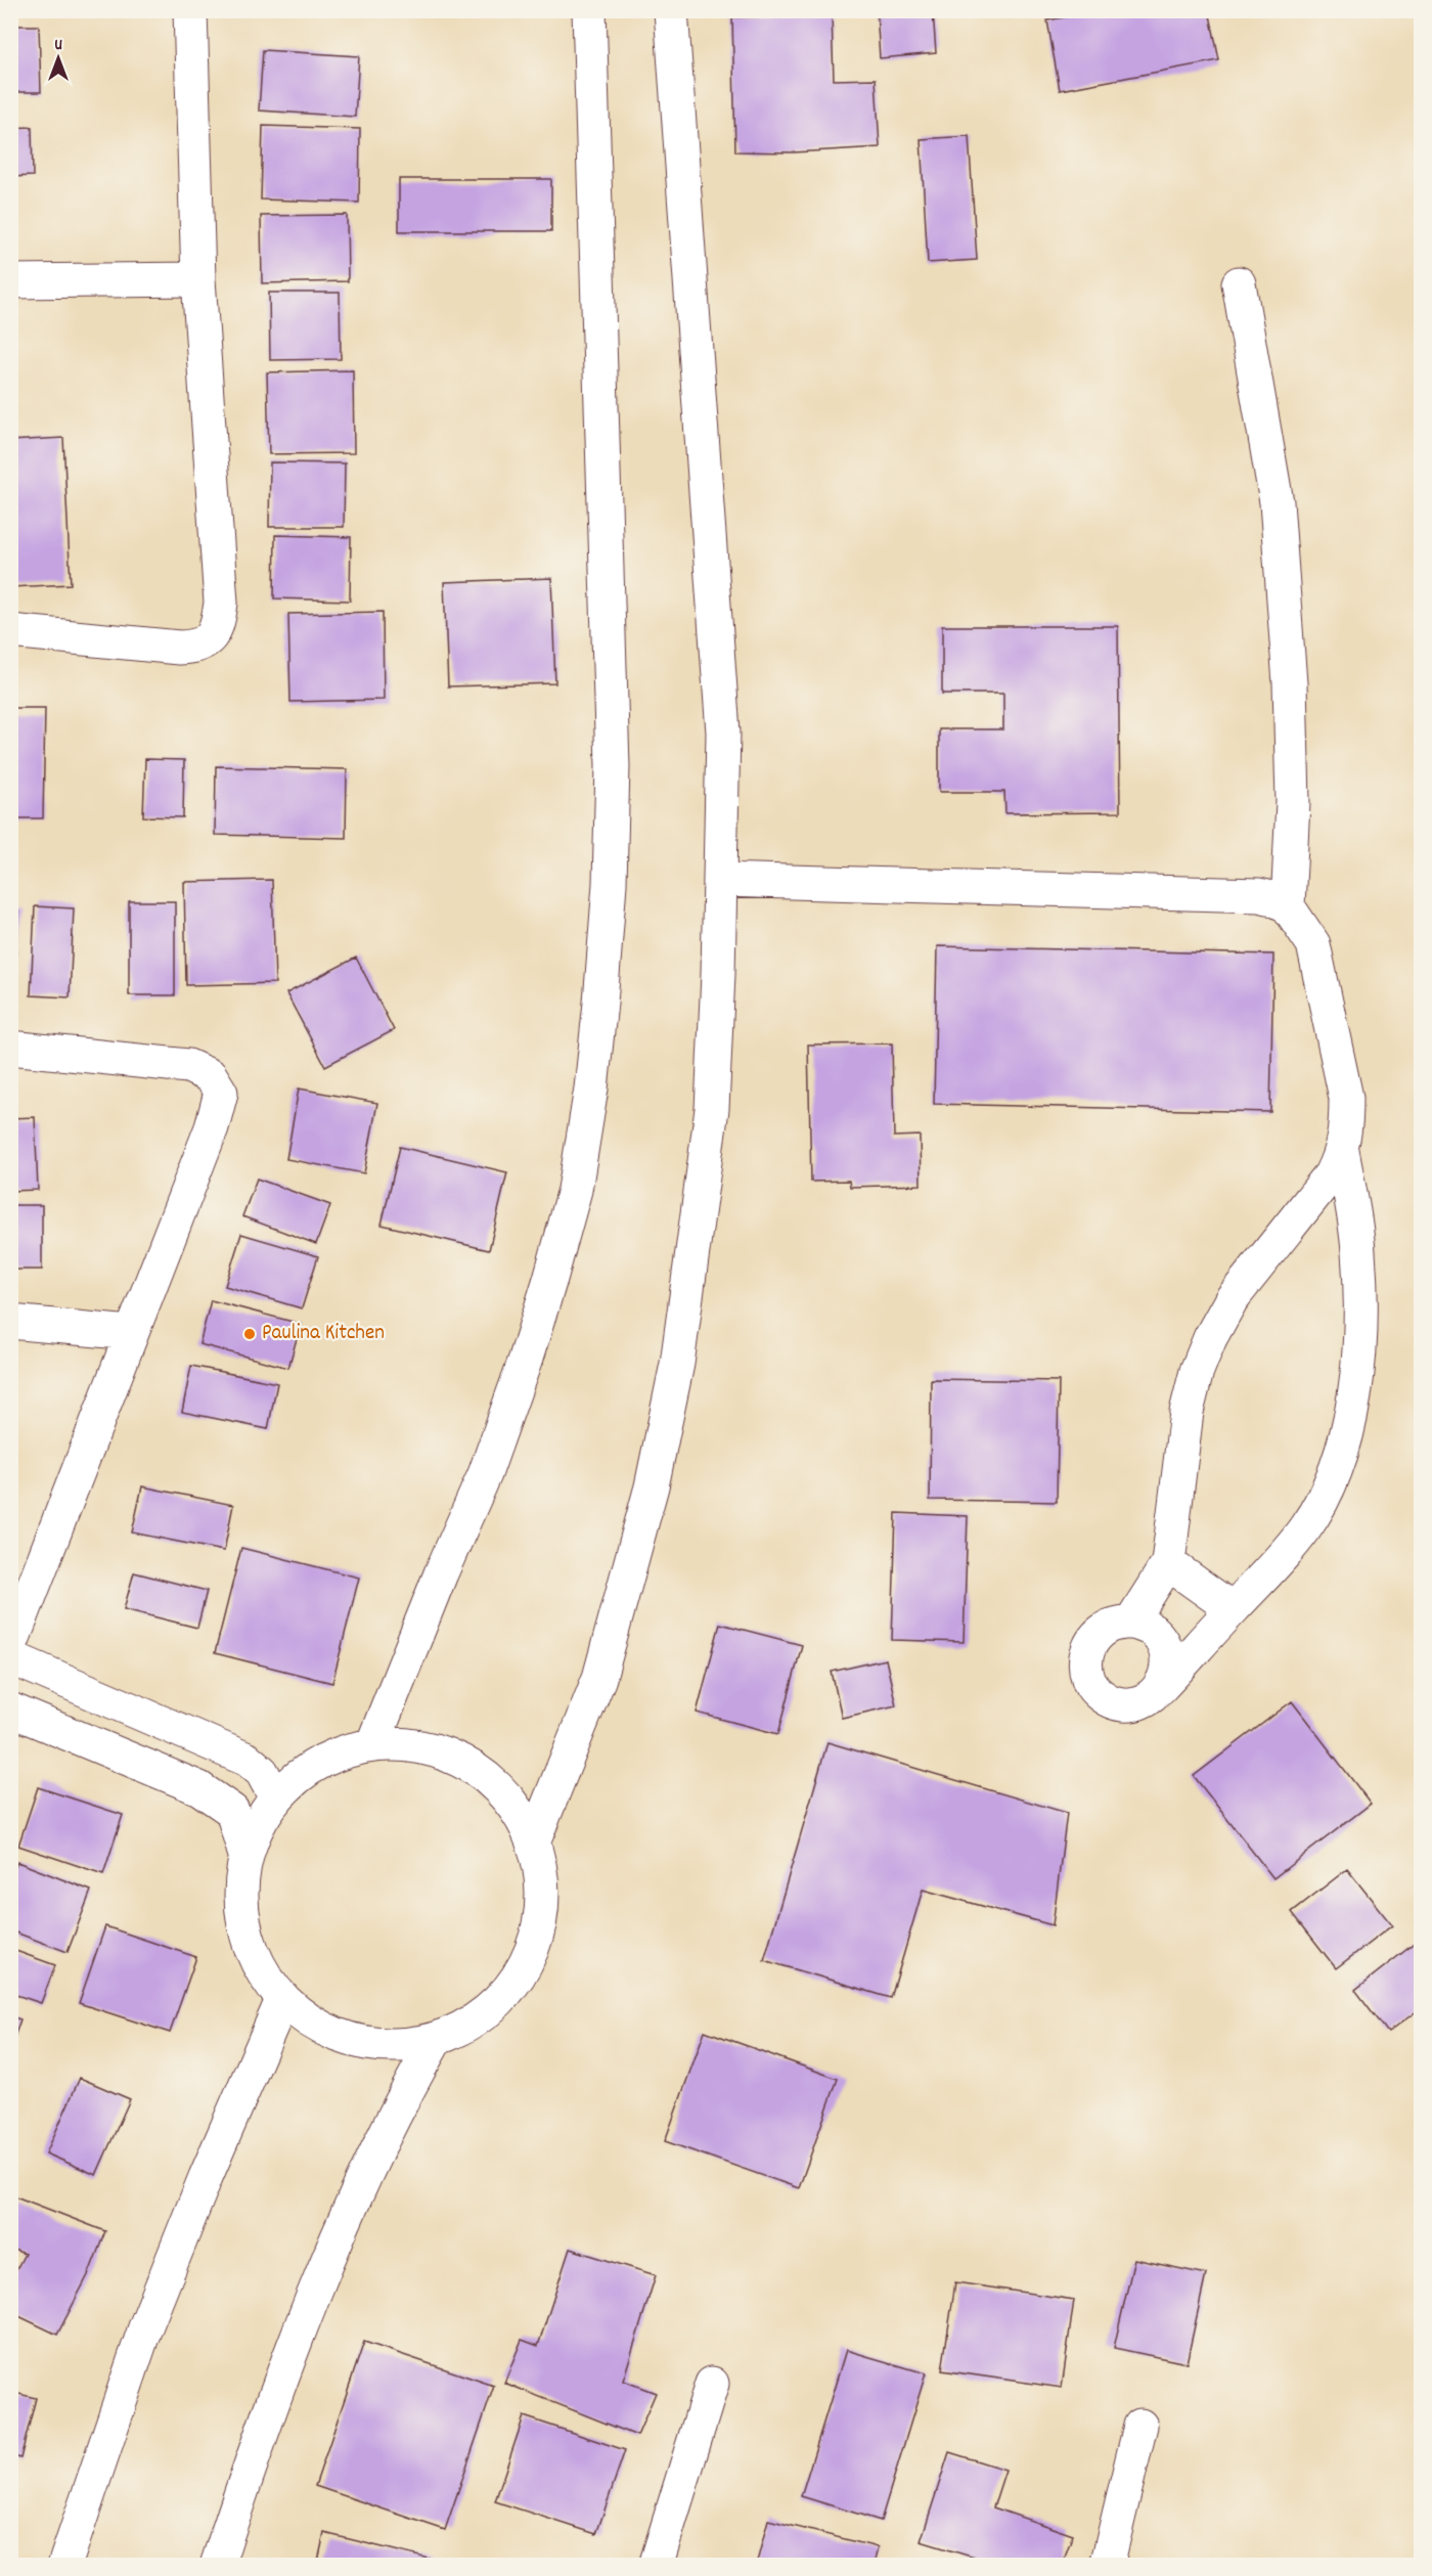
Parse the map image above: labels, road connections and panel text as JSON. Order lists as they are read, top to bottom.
{
  "places": ["Paulina Kitchen"],
  "north": "top"
}
